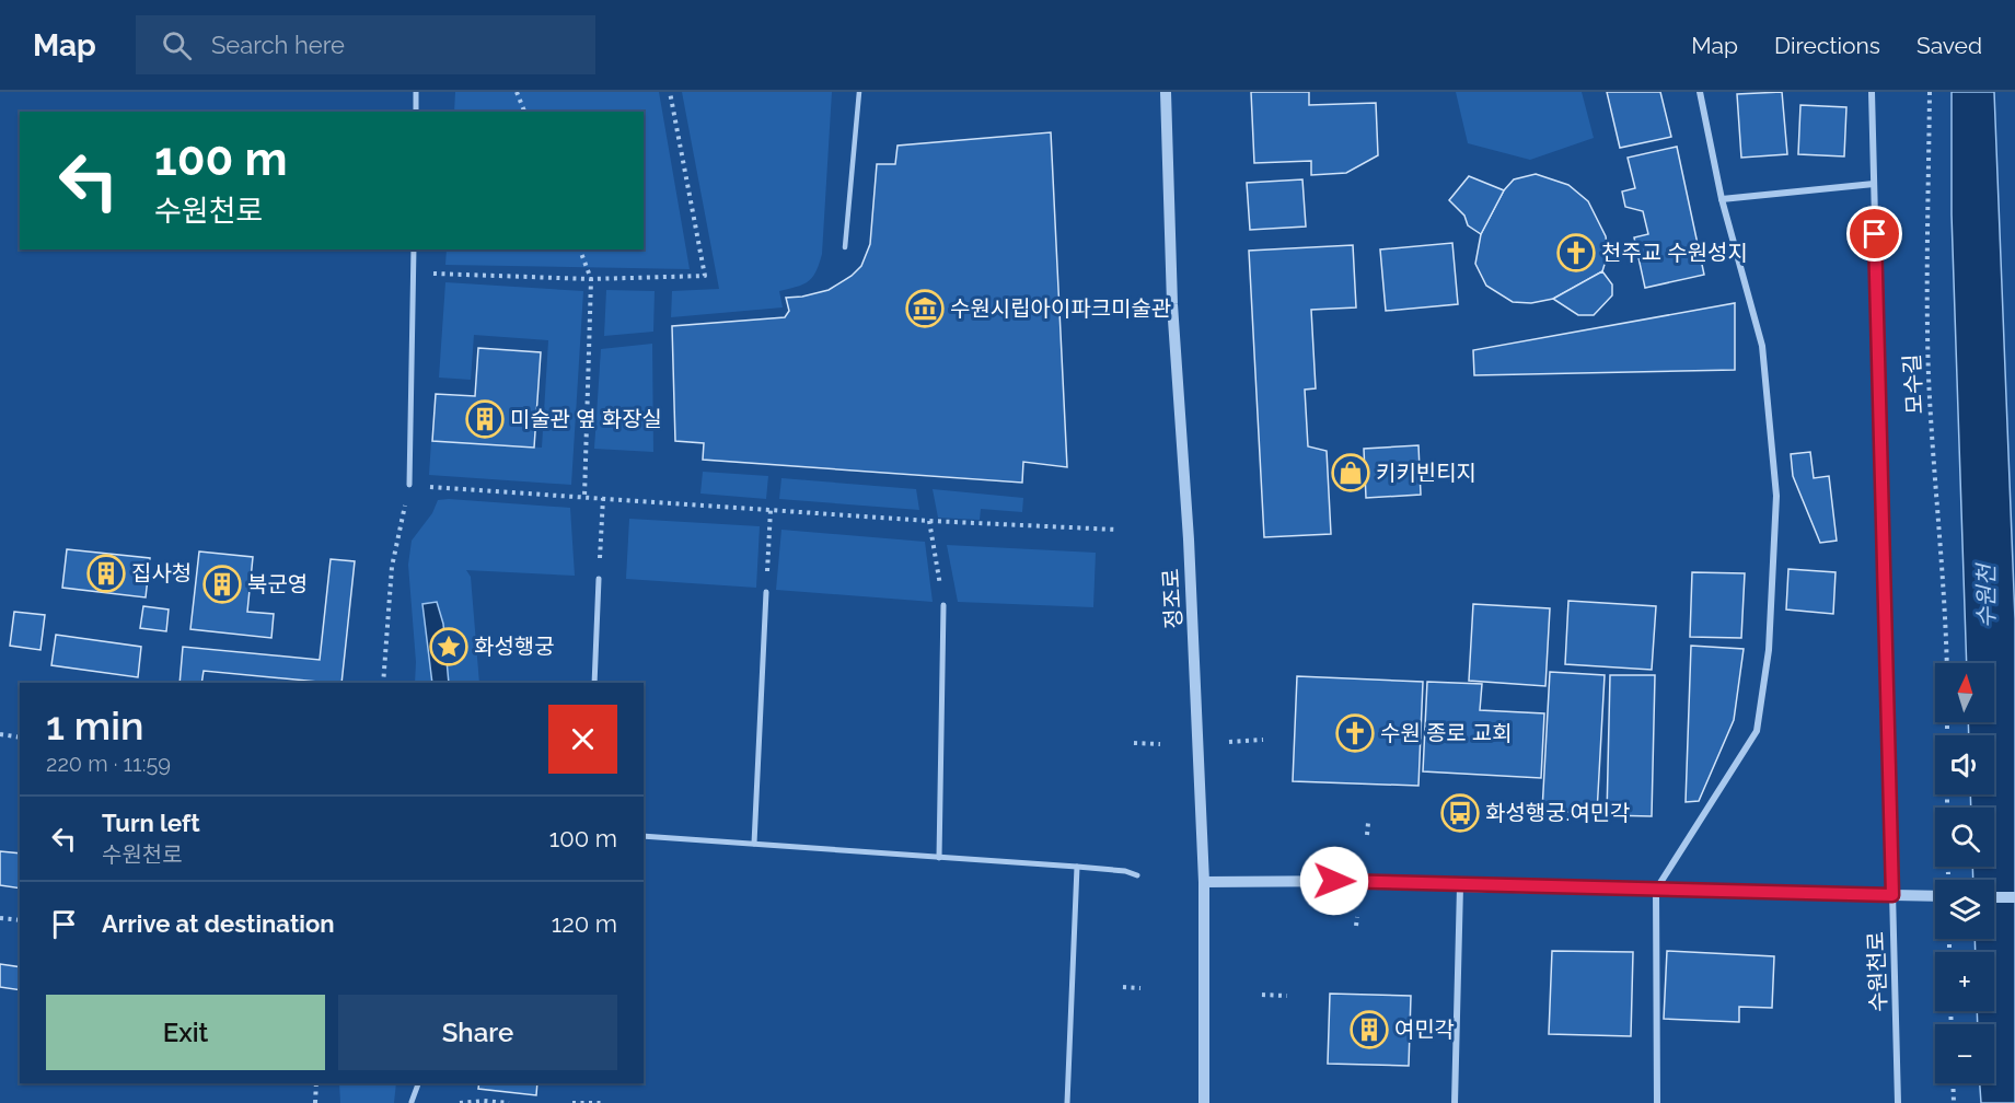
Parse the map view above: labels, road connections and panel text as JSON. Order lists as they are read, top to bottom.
{
  "streets": {
    "street": ["정조로", "수원천로"],
    "path": ["모수길"]
  },
  "water": ["수원천"],
  "places": {
    "church": ["천주교 수원성지", "수원 종로 교회"],
    "museum": ["수원시립아이파크미술관"],
    "building": [
      "미술관 옆 화장실",
      "집사청",
      "북군영",
      "여민각"
    ],
    "shop": ["키키빈티지"],
    "place": ["화성행궁"],
    "bus stop": ["화성행궁.여민각"]
  },
  "north": "top",
  "page": {
    "header": "Map",
    "search": "Search here",
    "nav": ["Map", "Directions", "Saved"],
    "turn": ["100 m", "수원천로"],
    "map_buttons": ["+", "−"],
    "heading": ["1 min", "220 m · 11:59"],
    "list": [
      {
        "name": "Turn left",
        "note": "수원천로",
        "value": "100 m"
      },
      {
        "name": "Arrive at destination",
        "value": "120 m"
      }
    ],
    "buttons": ["Exit", "Share"]
  }
}
